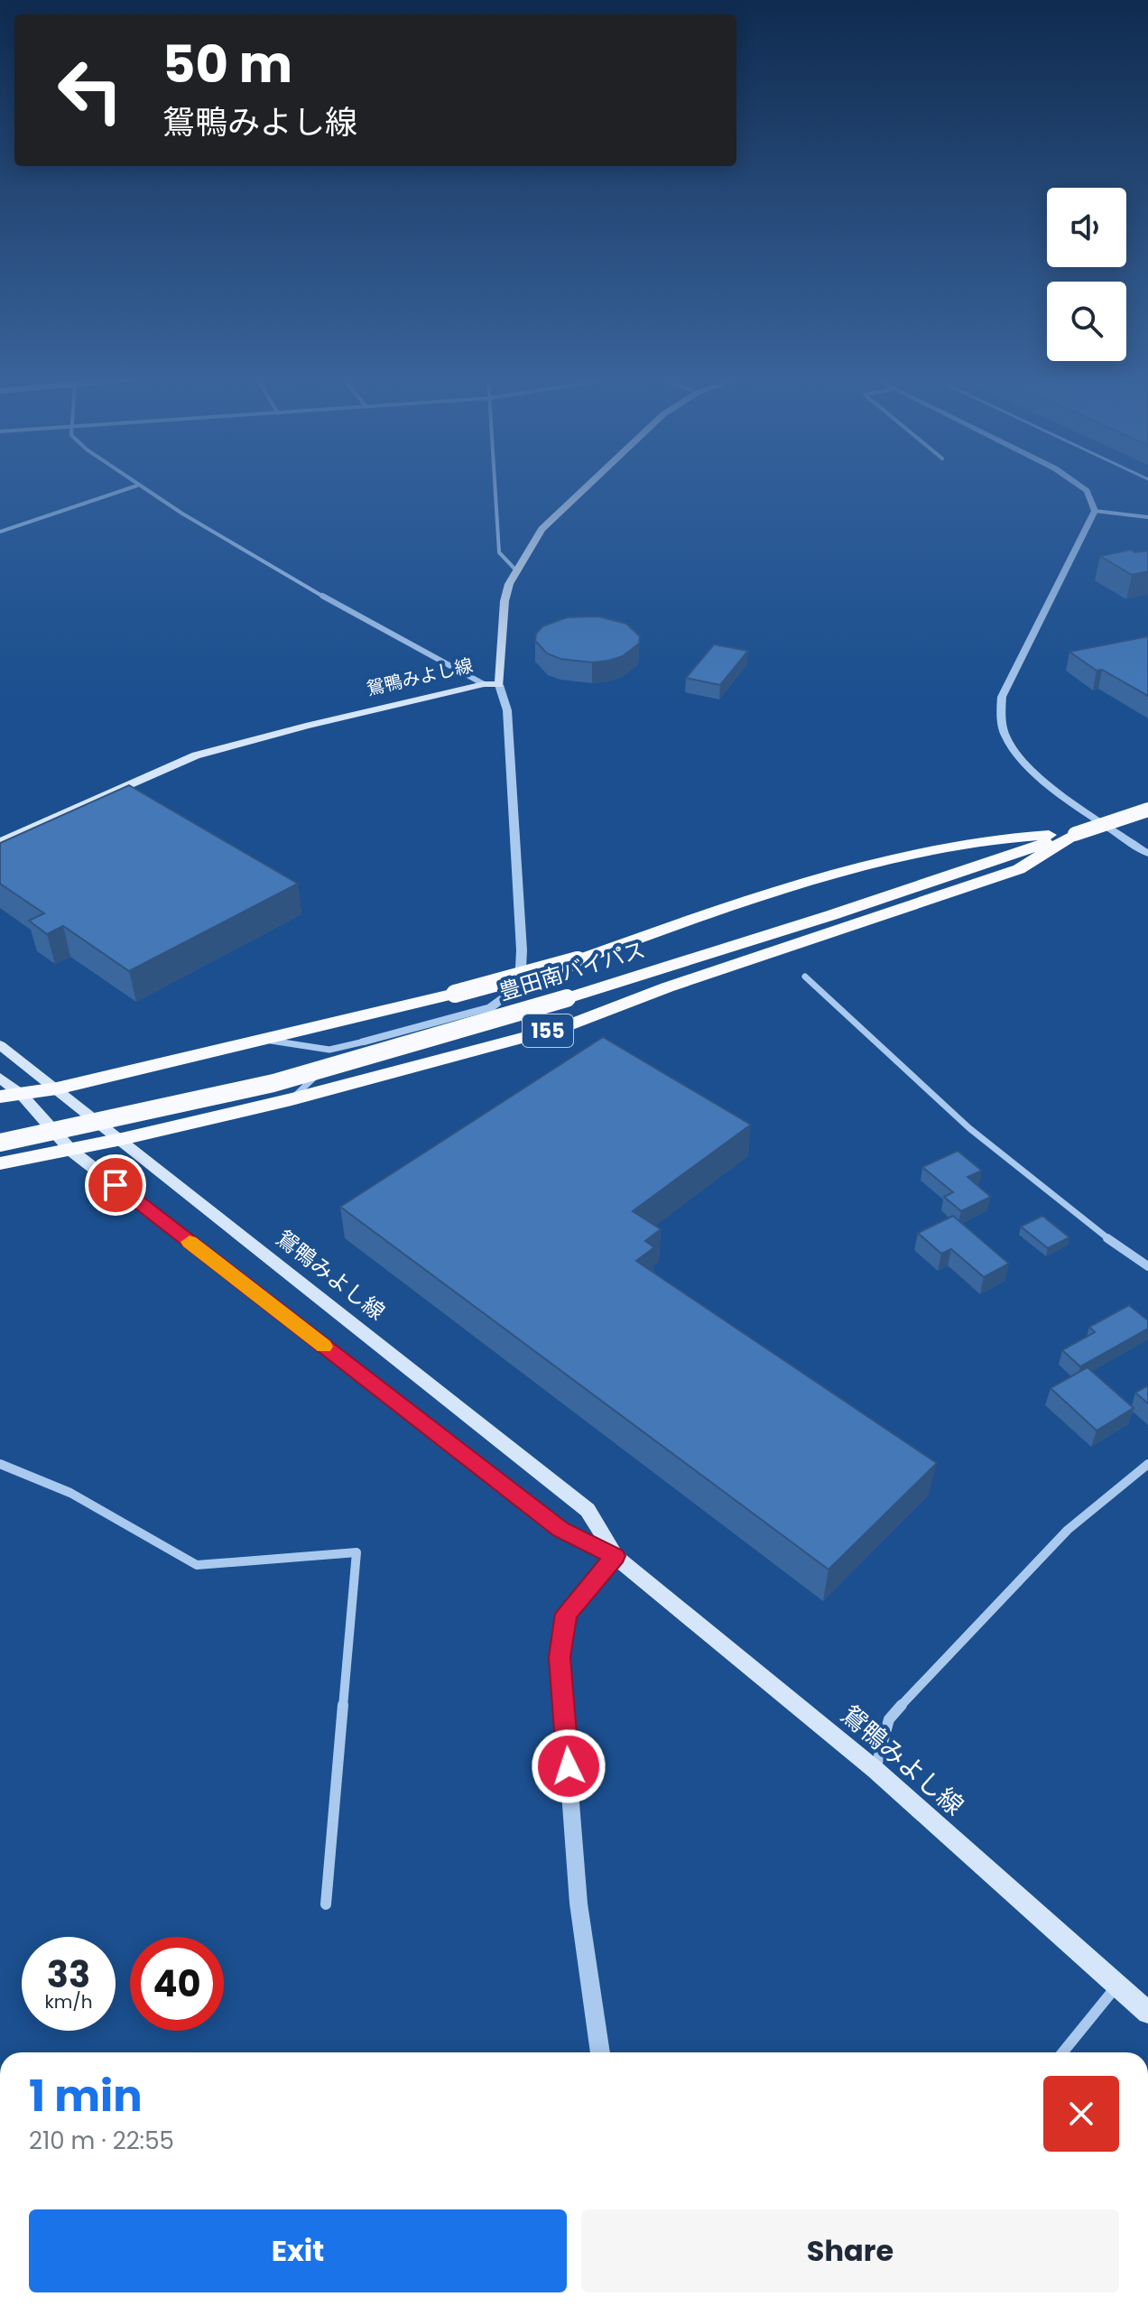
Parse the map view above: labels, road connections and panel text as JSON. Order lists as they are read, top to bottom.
{
  "streets": {
    "highway": ["豊田南バイパス", "155"],
    "main road": ["鴛鴨みよし線"]
  },
  "crossings": [
    ["鴛鴨みよし線", "155"],
    ["豊田南バイパス", "155"]
  ],
  "page": {
    "turn": ["50 m", "鴛鴨みよし線"],
    "speed": "33 km/h",
    "limit": "40",
    "heading": ["1 min", "210 m · 22:55"],
    "buttons": ["Exit", "Share"]
  }
}
